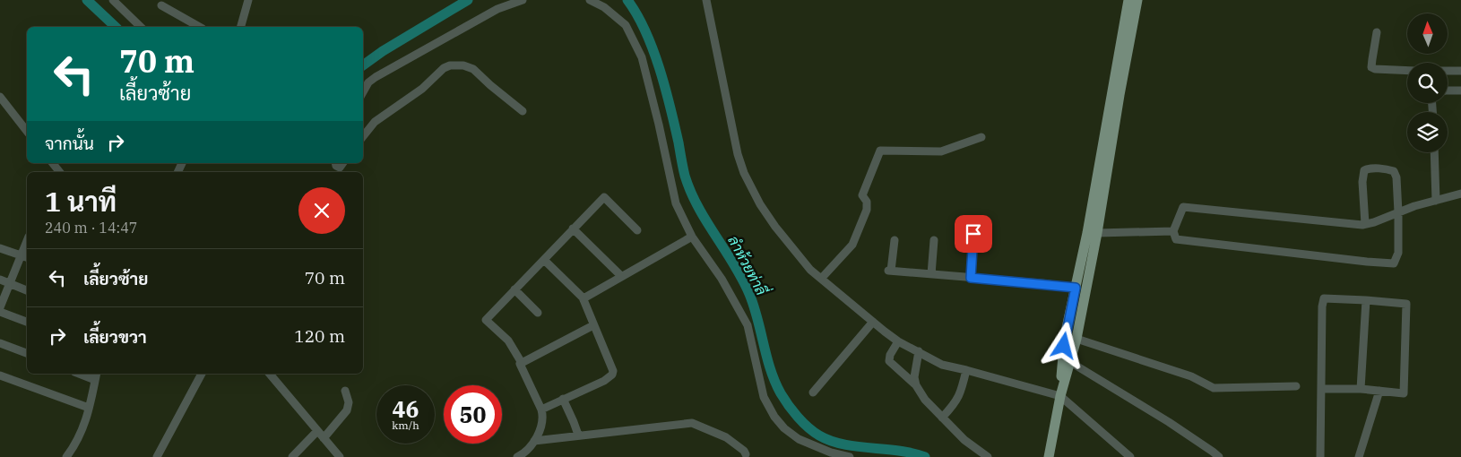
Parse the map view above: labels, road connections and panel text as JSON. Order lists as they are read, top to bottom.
{
  "water": ["ลำห้วยท่าลี่"],
  "north": "top",
  "page": {
    "turn": ["70 m", "เลี้ยวซ้าย"],
    "then": "จากนั้น",
    "heading": ["1 นาที", "240 m · 14:47"],
    "list": [
      {
        "name": "เลี้ยวซ้าย",
        "value": "70 m"
      },
      {
        "name": "เลี้ยวขวา",
        "value": "120 m"
      }
    ],
    "speed": "46 km/h",
    "limit": "50"
  }
}
